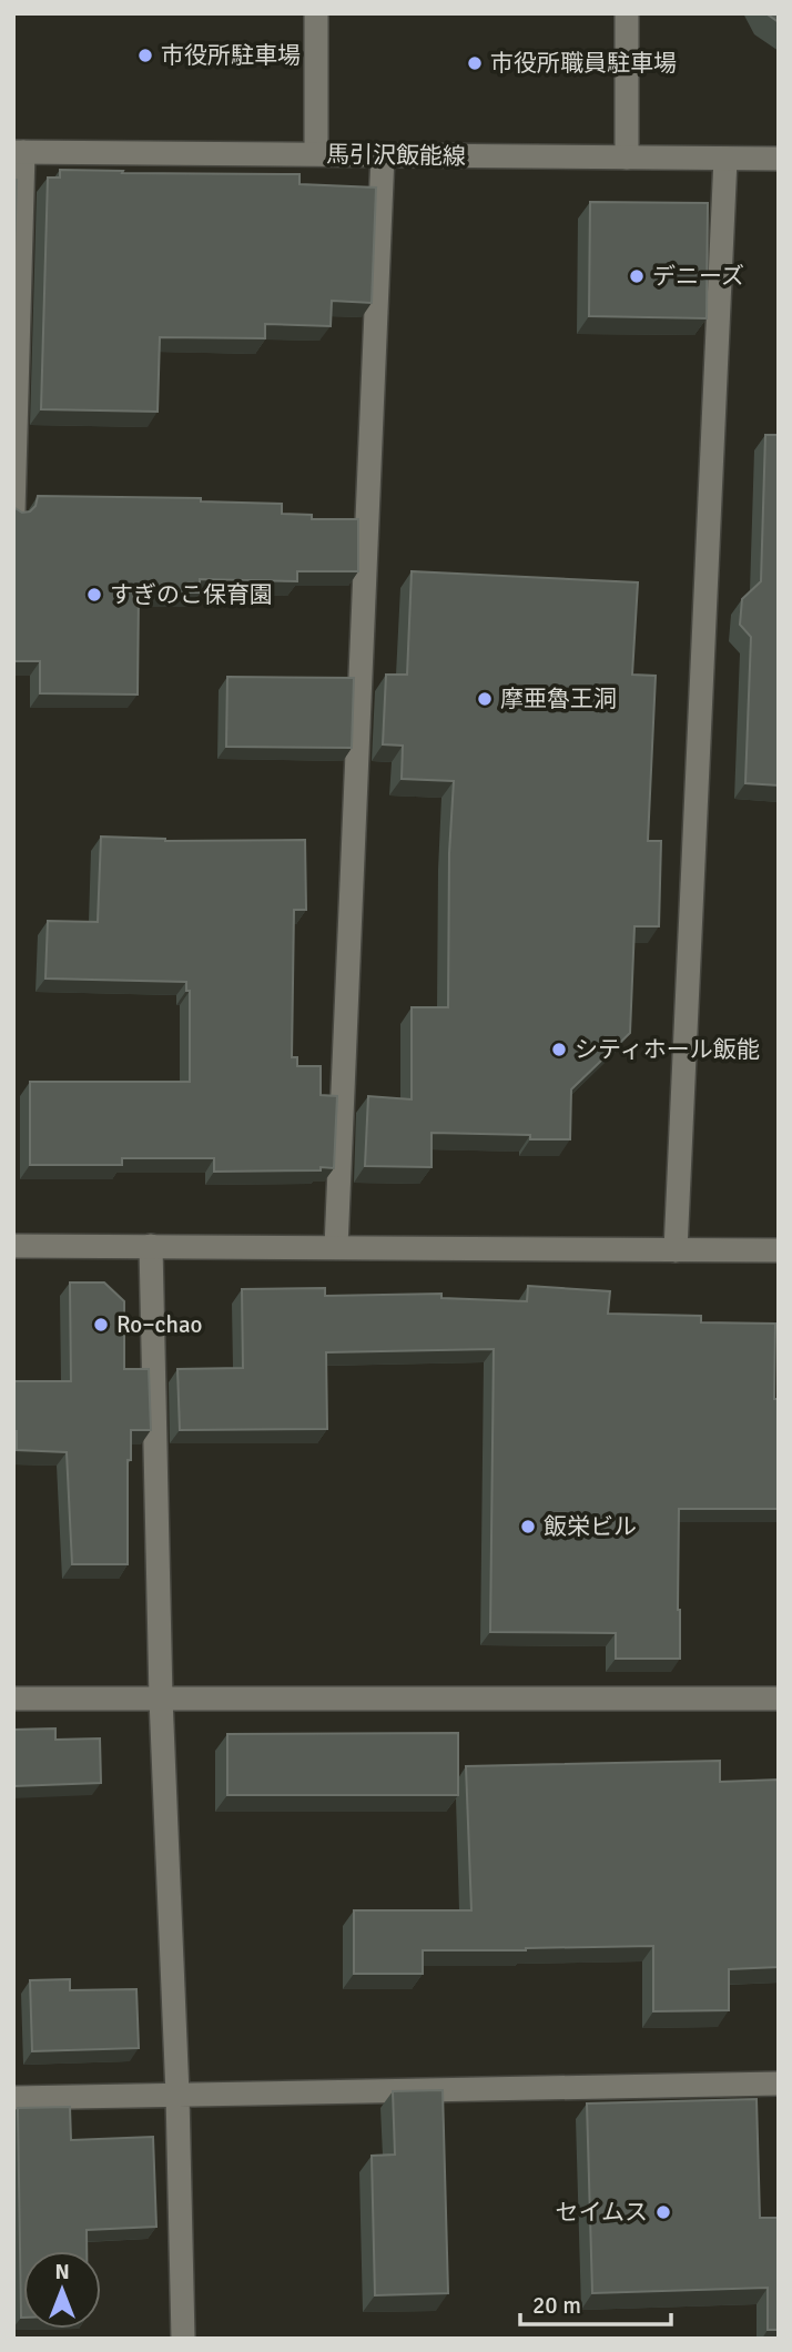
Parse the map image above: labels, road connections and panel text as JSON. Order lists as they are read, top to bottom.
{
  "streets": {
    "street": ["馬引沢飯能線"]
  },
  "places": [
    "市役所駐車場",
    "市役所職員駐車場",
    "デニーズ",
    "すぎのこ保育園",
    "摩亜魯王洞",
    "シティホール飯能",
    "Ro−chao",
    "飯栄ビル",
    "セイムス"
  ],
  "scale_bar": "20 m",
  "north": "top"
}
